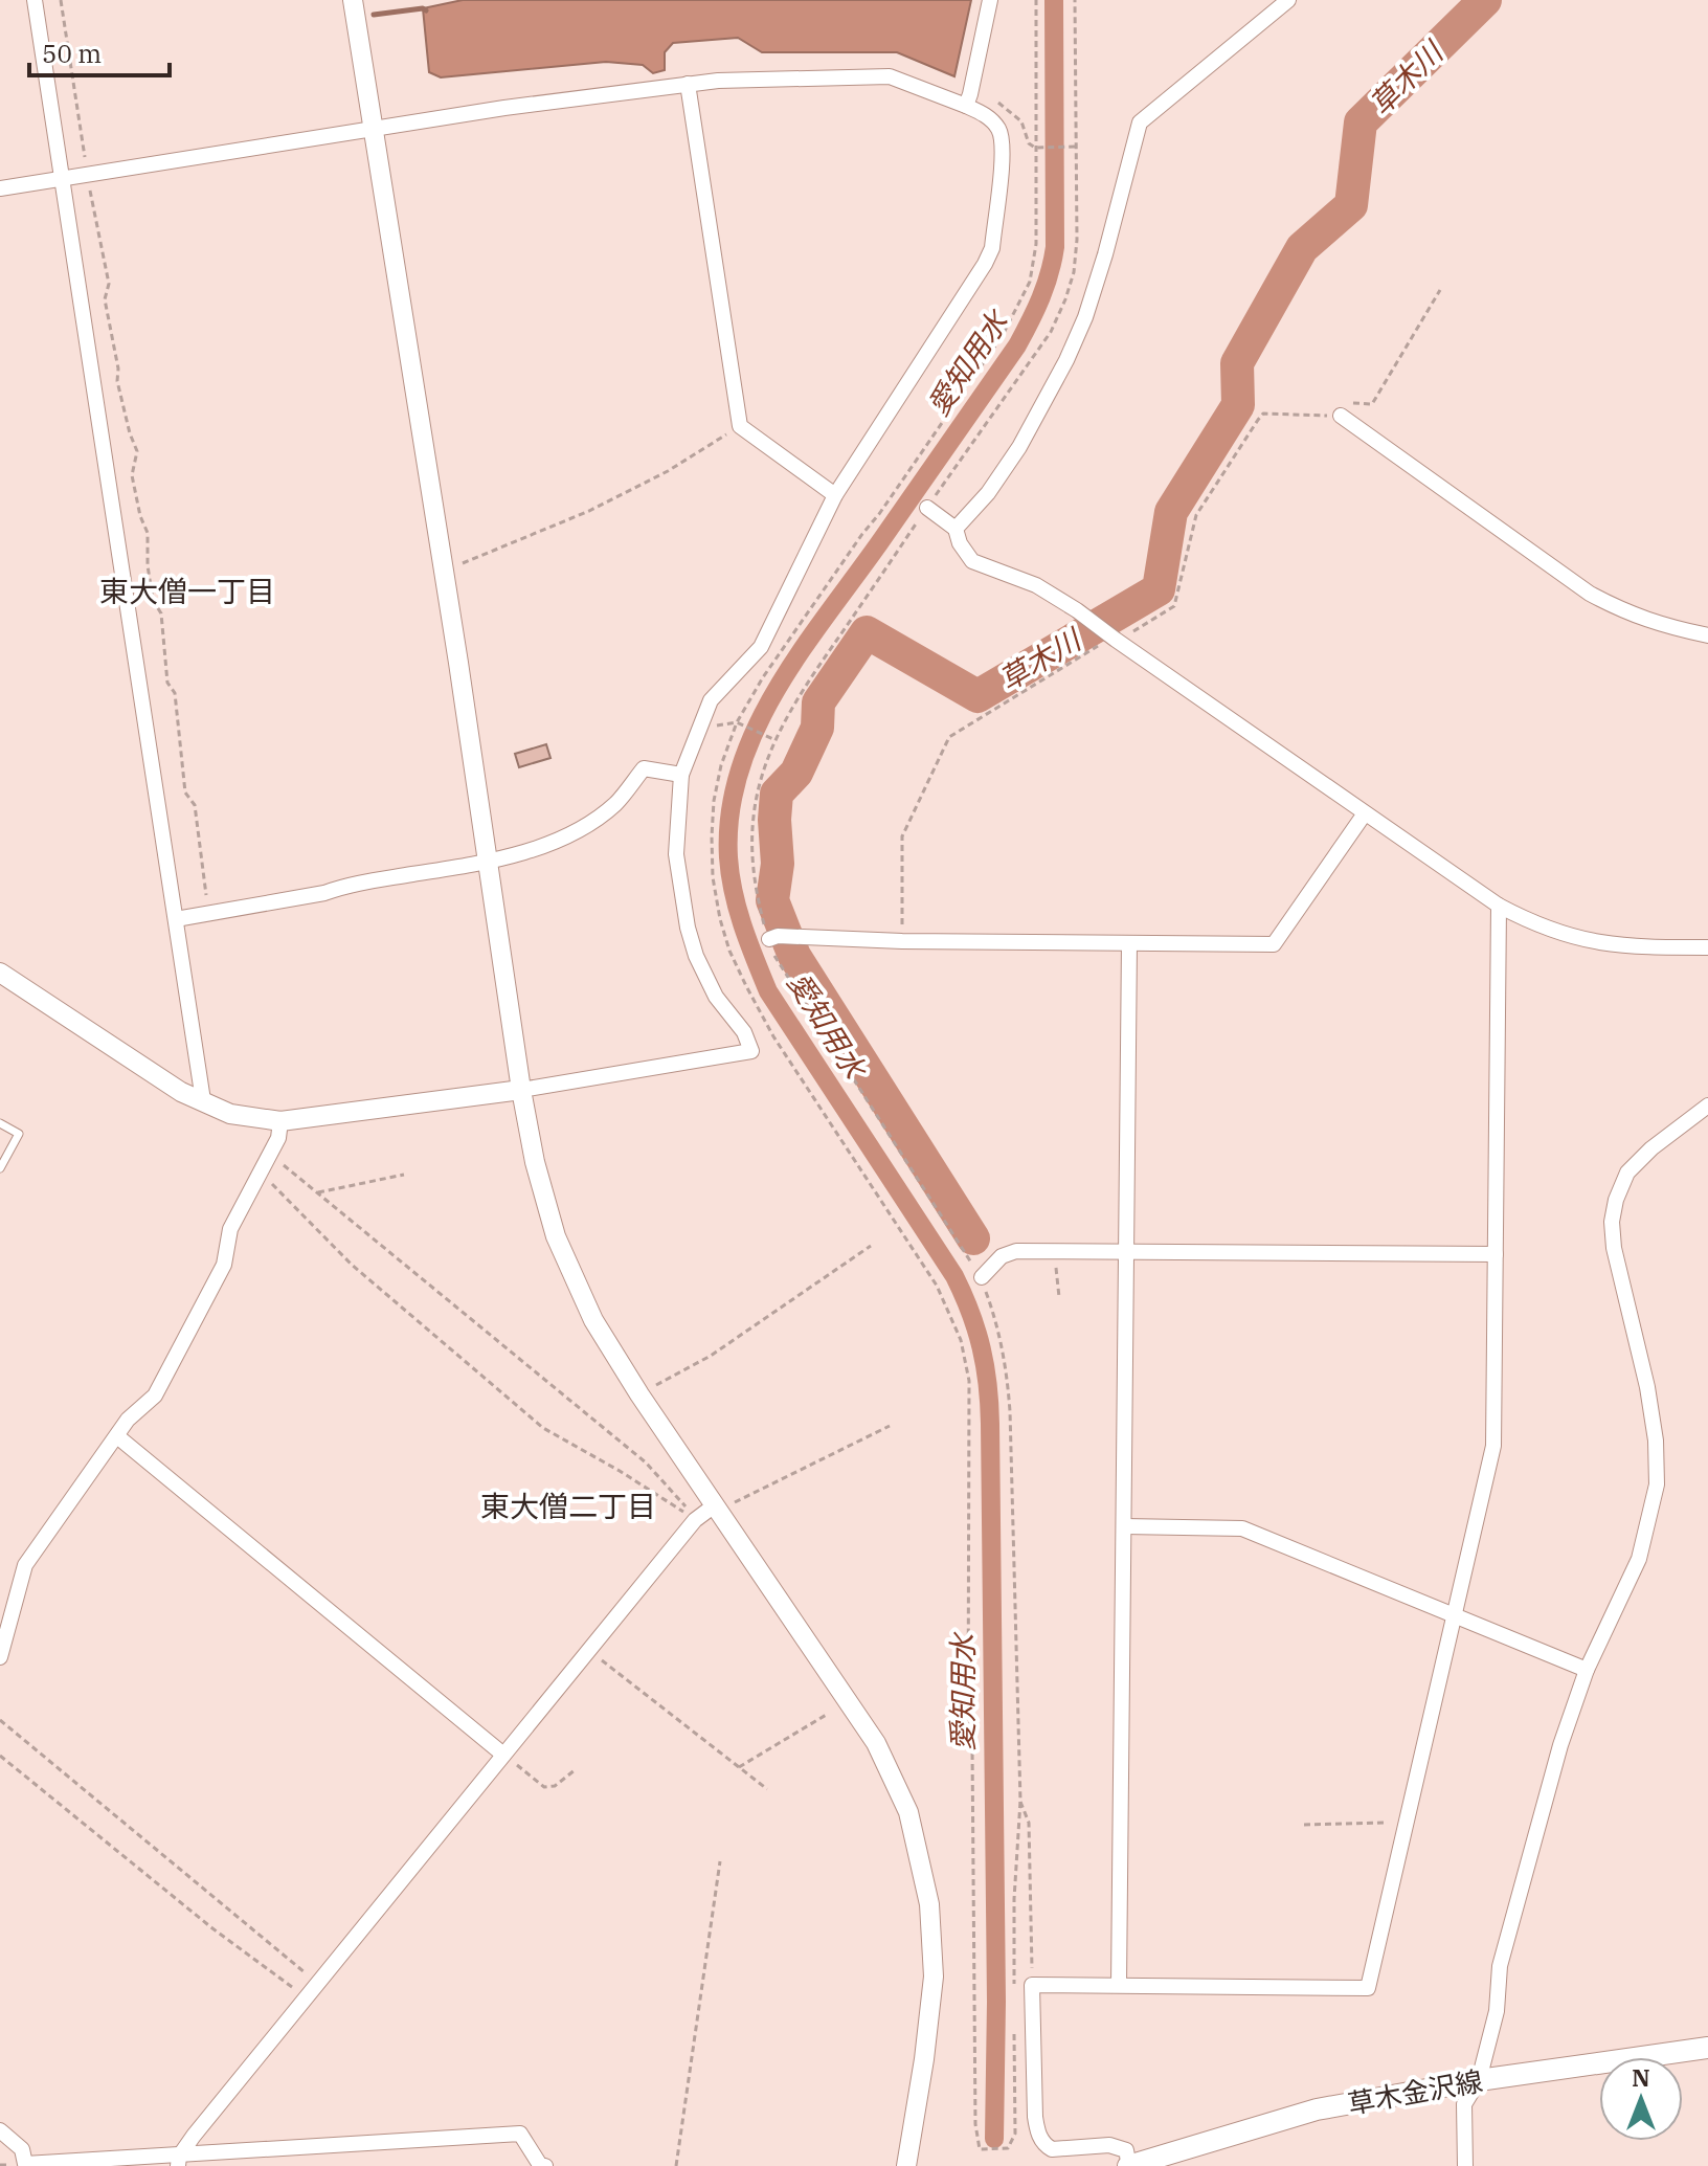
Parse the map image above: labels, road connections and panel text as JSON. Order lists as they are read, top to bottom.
{
  "streets": {
    "main road": ["草木金沢線"]
  },
  "districts": ["東大僧一丁目", "東大僧二丁目"],
  "water": ["草木川", "愛知用水"],
  "scale_bar": "50 m",
  "north": "top"
}
